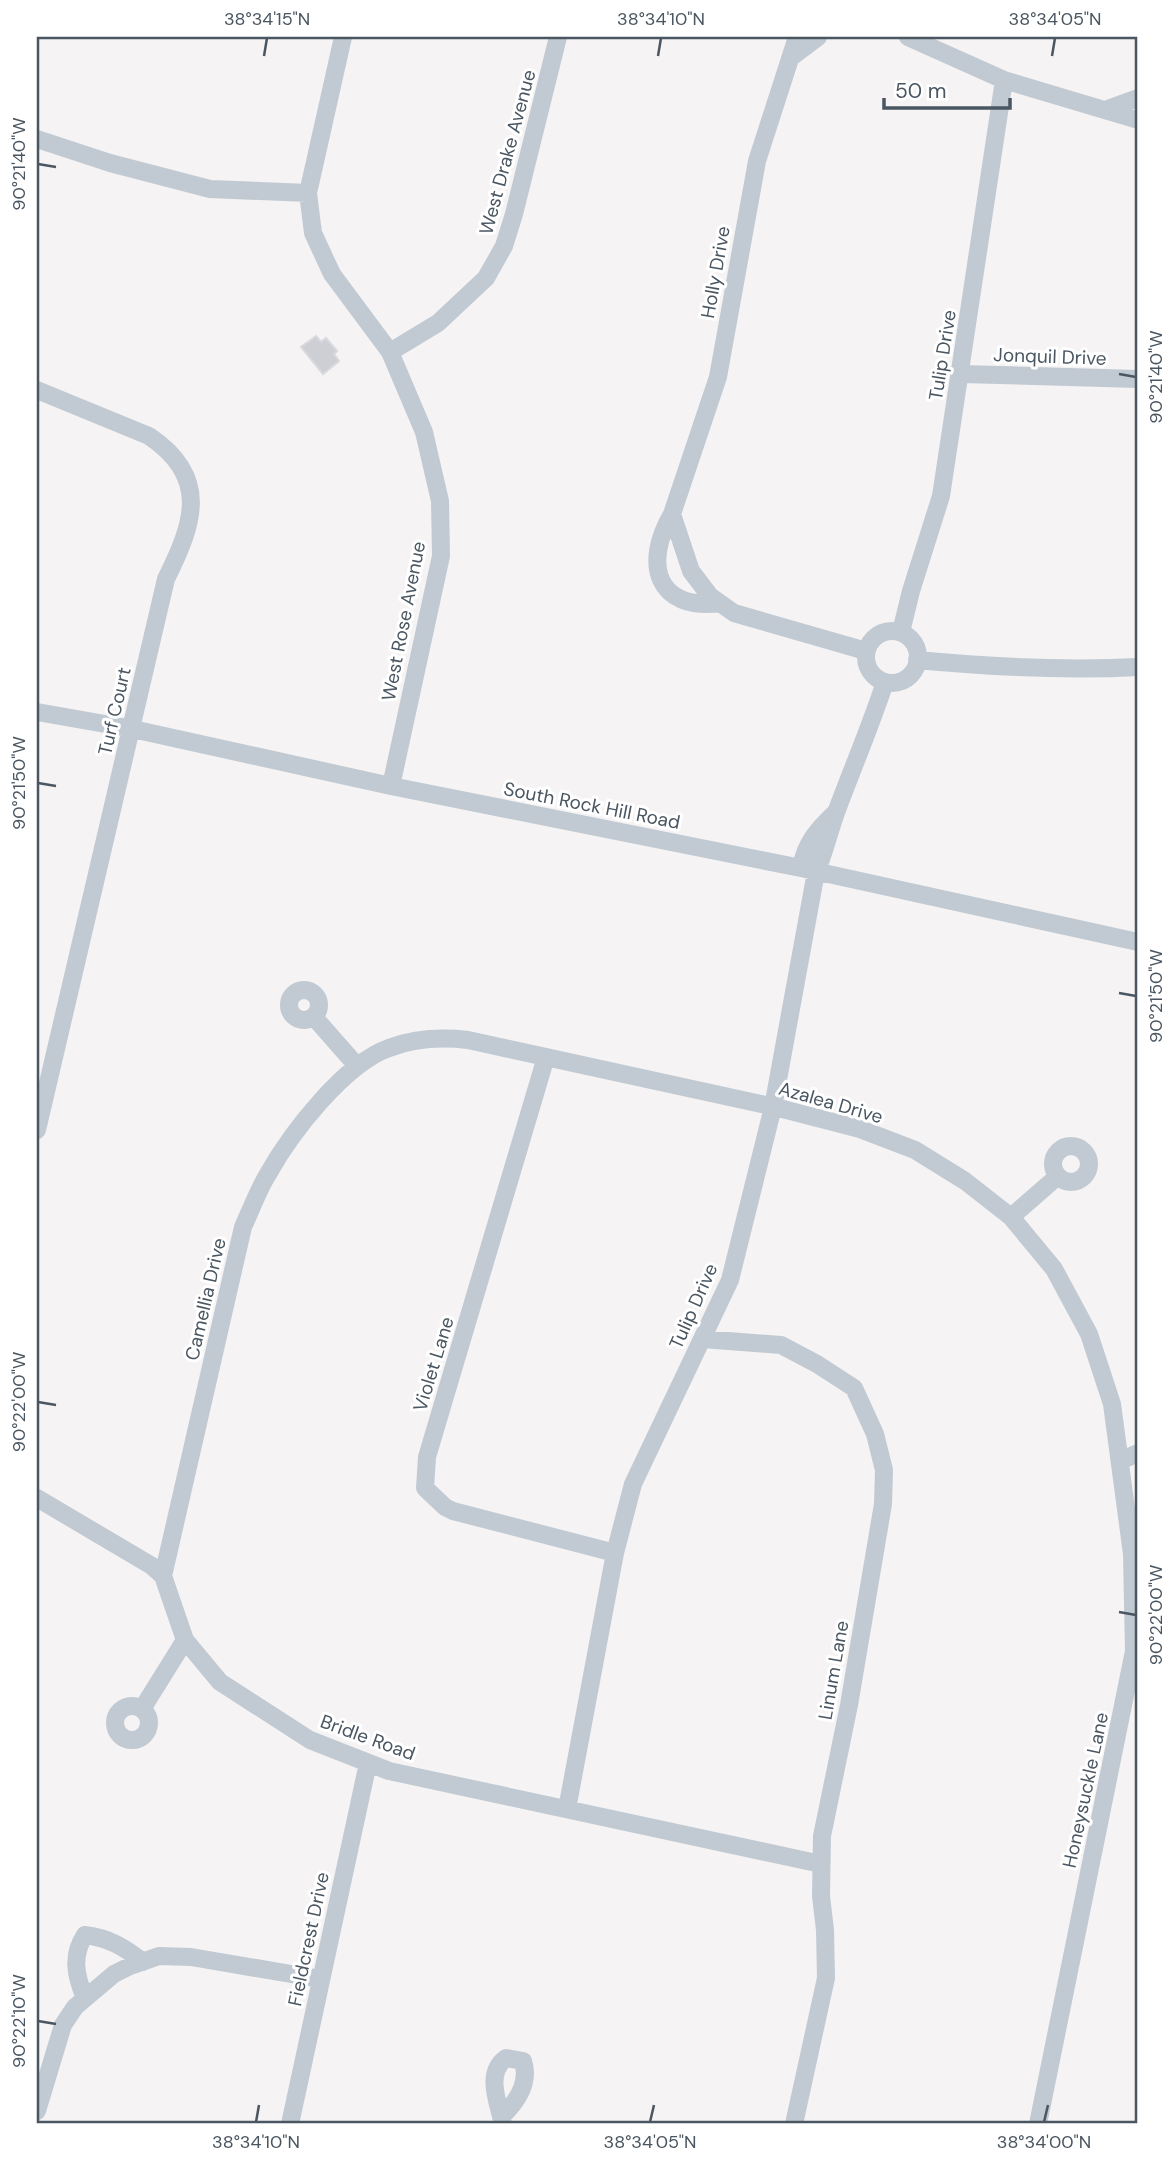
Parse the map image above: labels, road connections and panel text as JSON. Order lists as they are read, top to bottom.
{
  "streets": {
    "street": [
      "West Drake Avenue",
      "Holly Drive",
      "Tulip Drive",
      "Jonquil Drive",
      "West Rose Avenue",
      "Turf Court",
      "South Rock Hill Road",
      "Azalea Drive",
      "Camellia Drive",
      "Violet Lane",
      "Linum Lane",
      "Bridle Road",
      "Honeysuckle Lane",
      "Fieldcrest Drive"
    ]
  },
  "crossings": [
    ["West Drake Avenue", "West Rose Avenue"],
    ["Holly Drive", "Tulip Drive"],
    ["Tulip Drive", "Jonquil Drive"],
    ["Tulip Drive", "South Rock Hill Road"],
    ["Tulip Drive", "Azalea Drive"],
    ["Tulip Drive", "Violet Lane"],
    ["Tulip Drive", "Linum Lane"],
    ["Tulip Drive", "Bridle Road"],
    ["West Rose Avenue", "South Rock Hill Road"],
    ["Turf Court", "South Rock Hill Road"],
    ["Azalea Drive", "Camellia Drive"],
    ["Azalea Drive", "Violet Lane"],
    ["Azalea Drive", "Honeysuckle Lane"],
    ["Camellia Drive", "Bridle Road"],
    ["Linum Lane", "Bridle Road"],
    ["Bridle Road", "Fieldcrest Drive"]
  ],
  "scale_bar": "50 m",
  "coordinates": [
    "38°34'15\"N",
    "38°34'10\"N",
    "38°34'05\"N",
    "90°21'40\"W",
    "90°21'50\"W",
    "90°22'00\"W",
    "90°22'10\"W",
    "38°34'00\"N"
  ]
}
